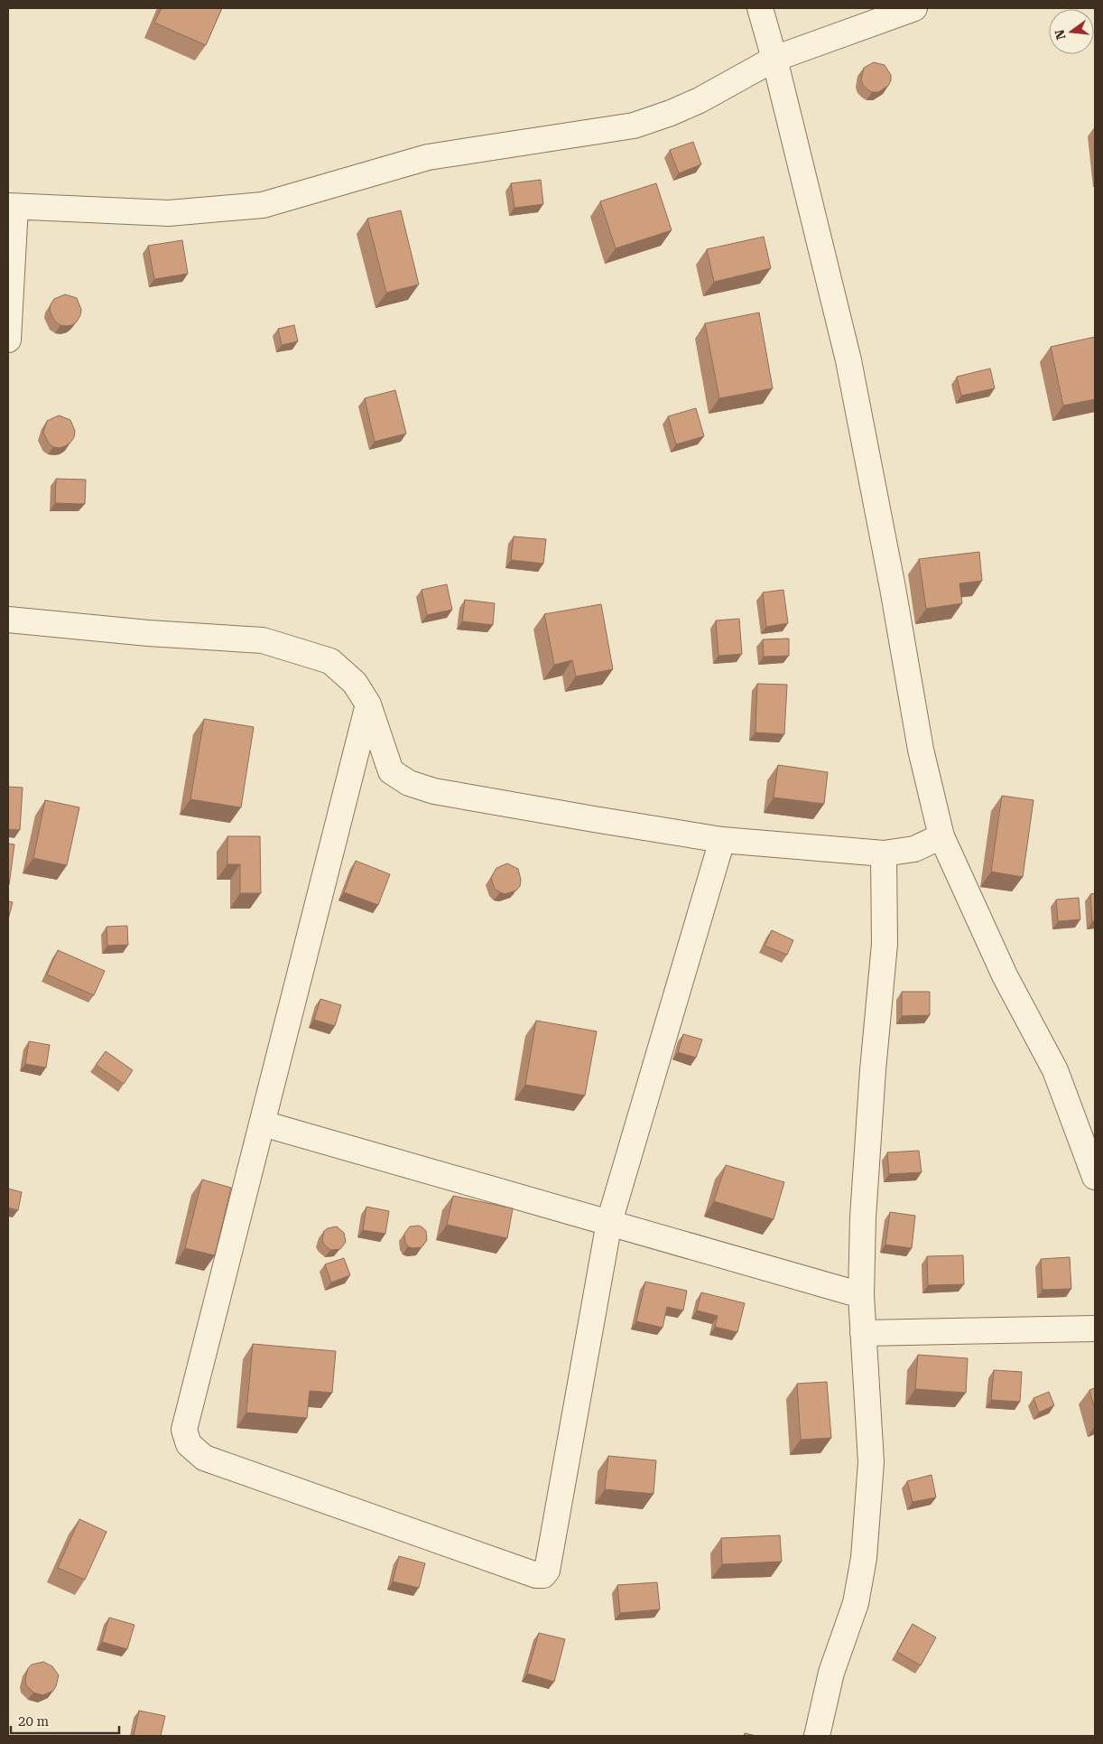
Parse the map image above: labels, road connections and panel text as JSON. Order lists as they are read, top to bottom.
{
  "scale_bar": "20 m",
  "north": "left"
}
